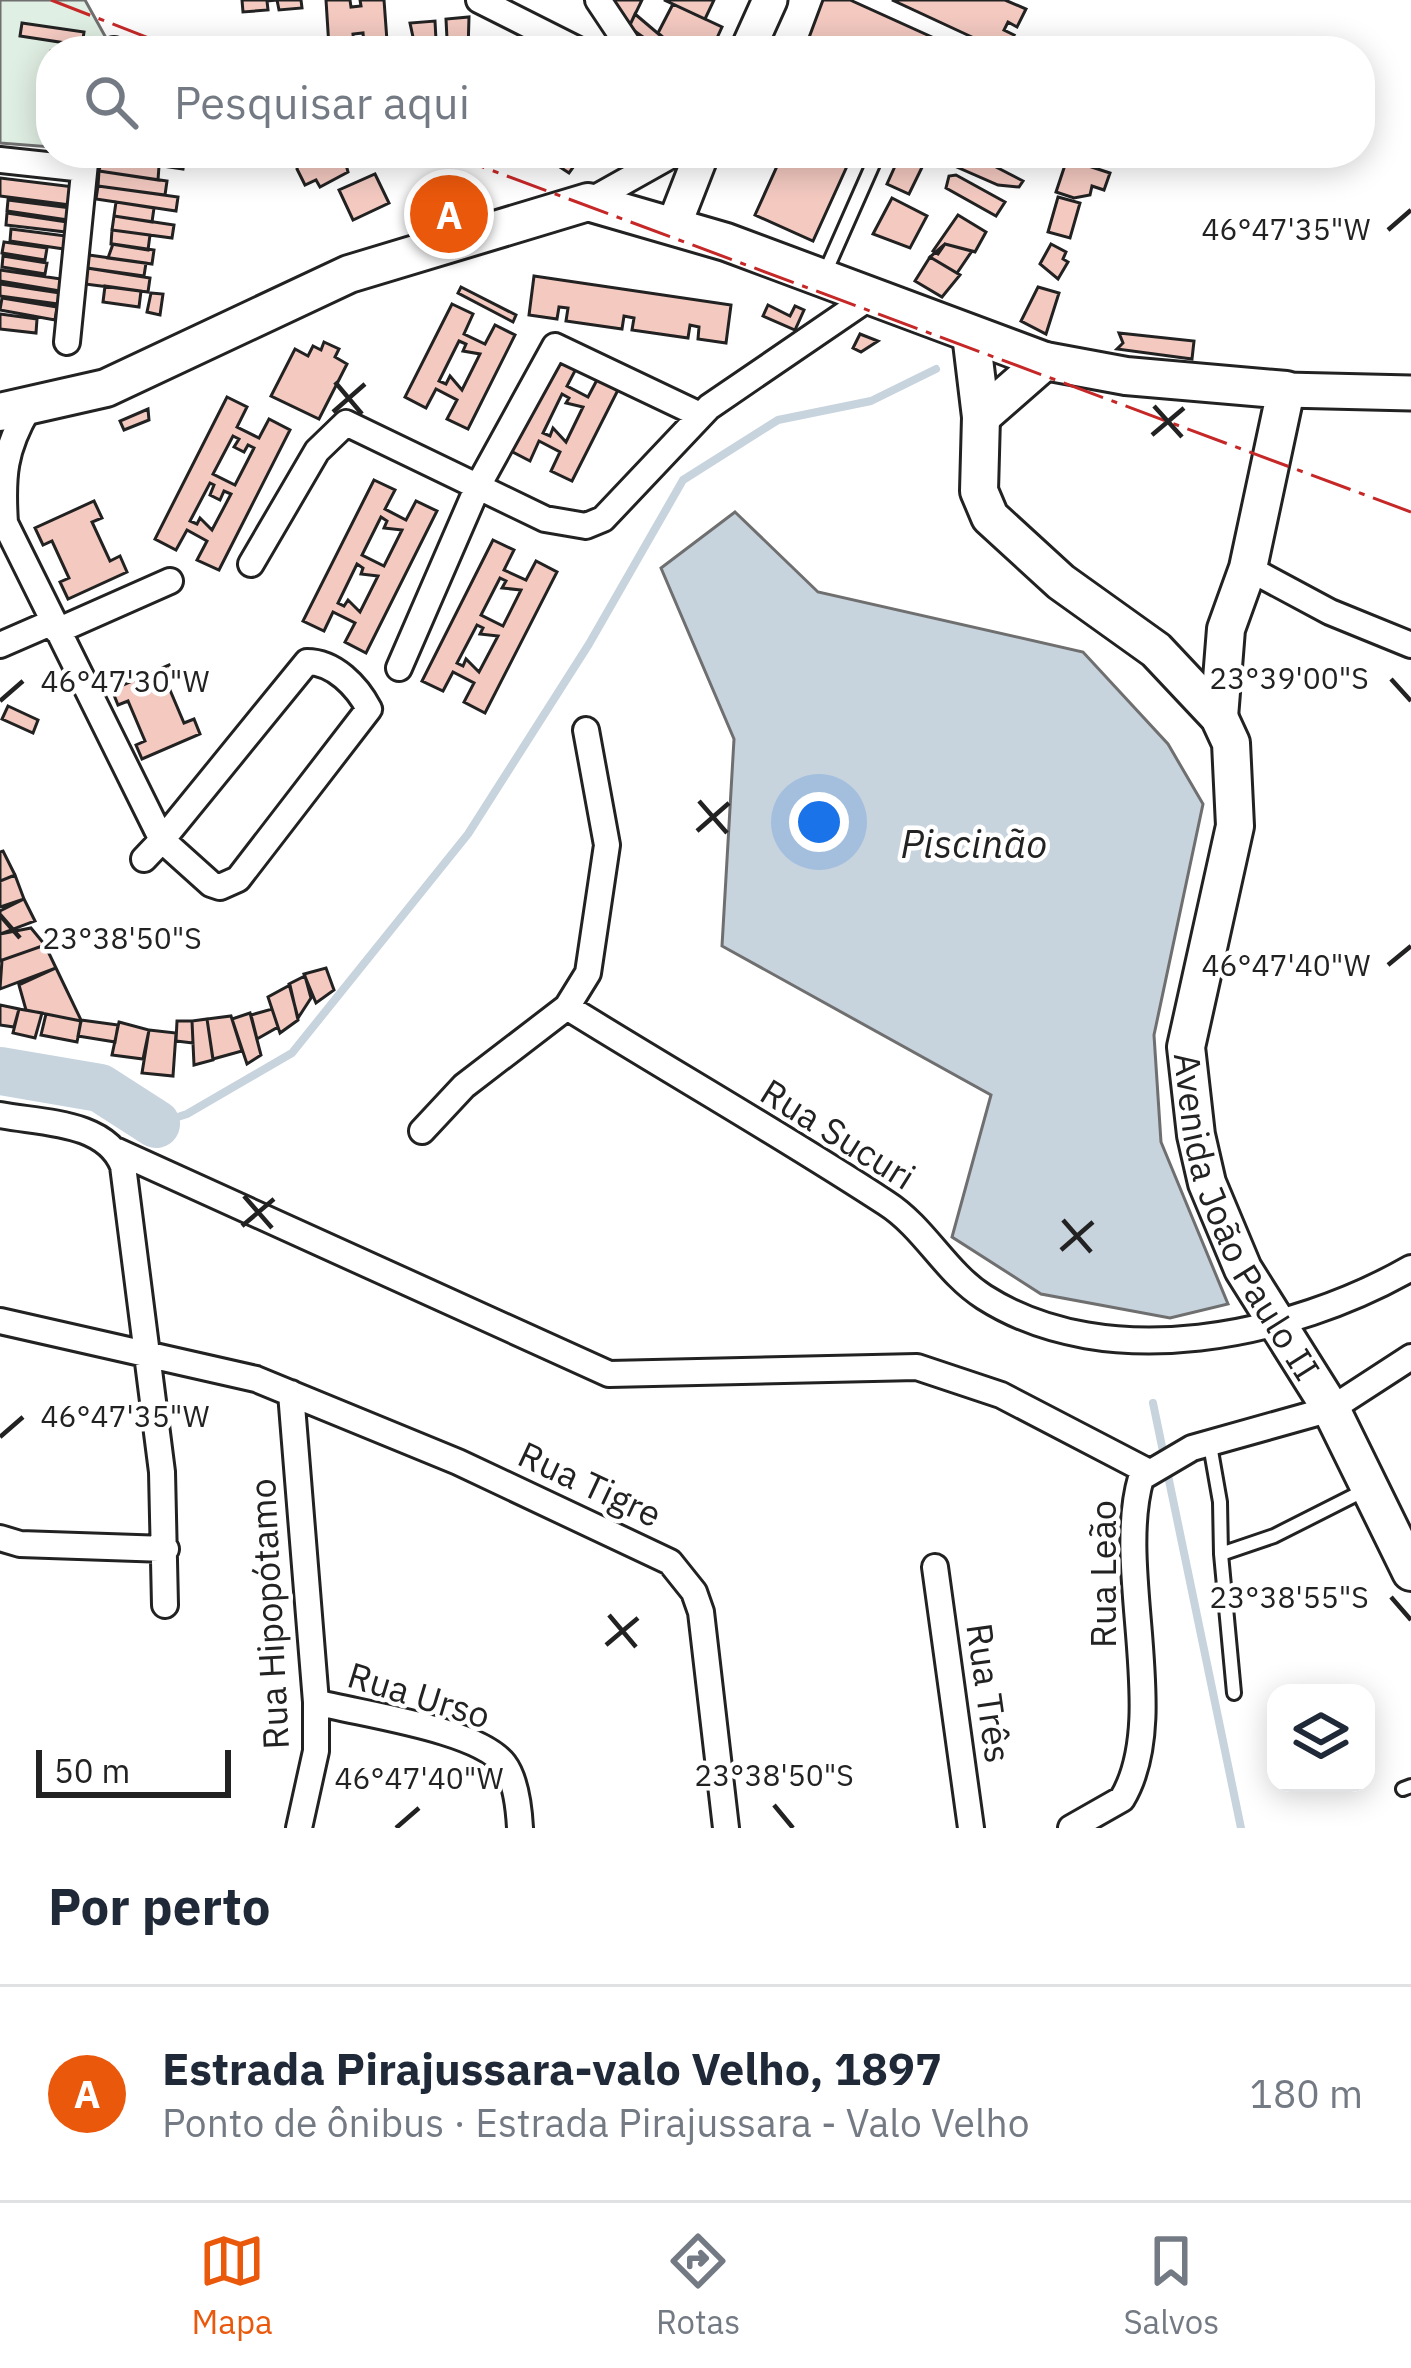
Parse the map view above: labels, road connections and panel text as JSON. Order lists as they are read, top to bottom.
{
  "streets": {
    "main road": ["Avenida João Paulo II"],
    "street": [
      "Rua Sucuri",
      "Rua Tigre",
      "Rua Leão",
      "Rua Hipopótamo",
      "Rua Três",
      "Rua Urso"
    ]
  },
  "crossings": [
    ["Rua Sucuri", "Avenida João Paulo II"],
    ["Avenida João Paulo II", "Rua Leão"],
    ["Rua Tigre", "Rua Hipopótamo"],
    ["Rua Hipopótamo", "Rua Urso"]
  ],
  "water": ["Piscinão"],
  "scale_bar": "50 m",
  "page": {
    "search": "Pesquisar aqui",
    "pins": "A",
    "scale": "50 m",
    "heading": "Por perto",
    "list": [
      {
        "mark": "A",
        "name": "Estrada Pirajussara-valo Velho, 1897",
        "note": "Ponto de ônibus · Estrada Pirajussara - Valo Velho",
        "value": "180 m"
      }
    ],
    "nav": ["Mapa", "Rotas", "Salvos"]
  },
  "coordinates": [
    "46°47'35\"W",
    "23°39'00\"S",
    "46°47'30\"W",
    "23°38'50\"S",
    "46°47'40\"W",
    "23°38'55\"S"
  ]
}
